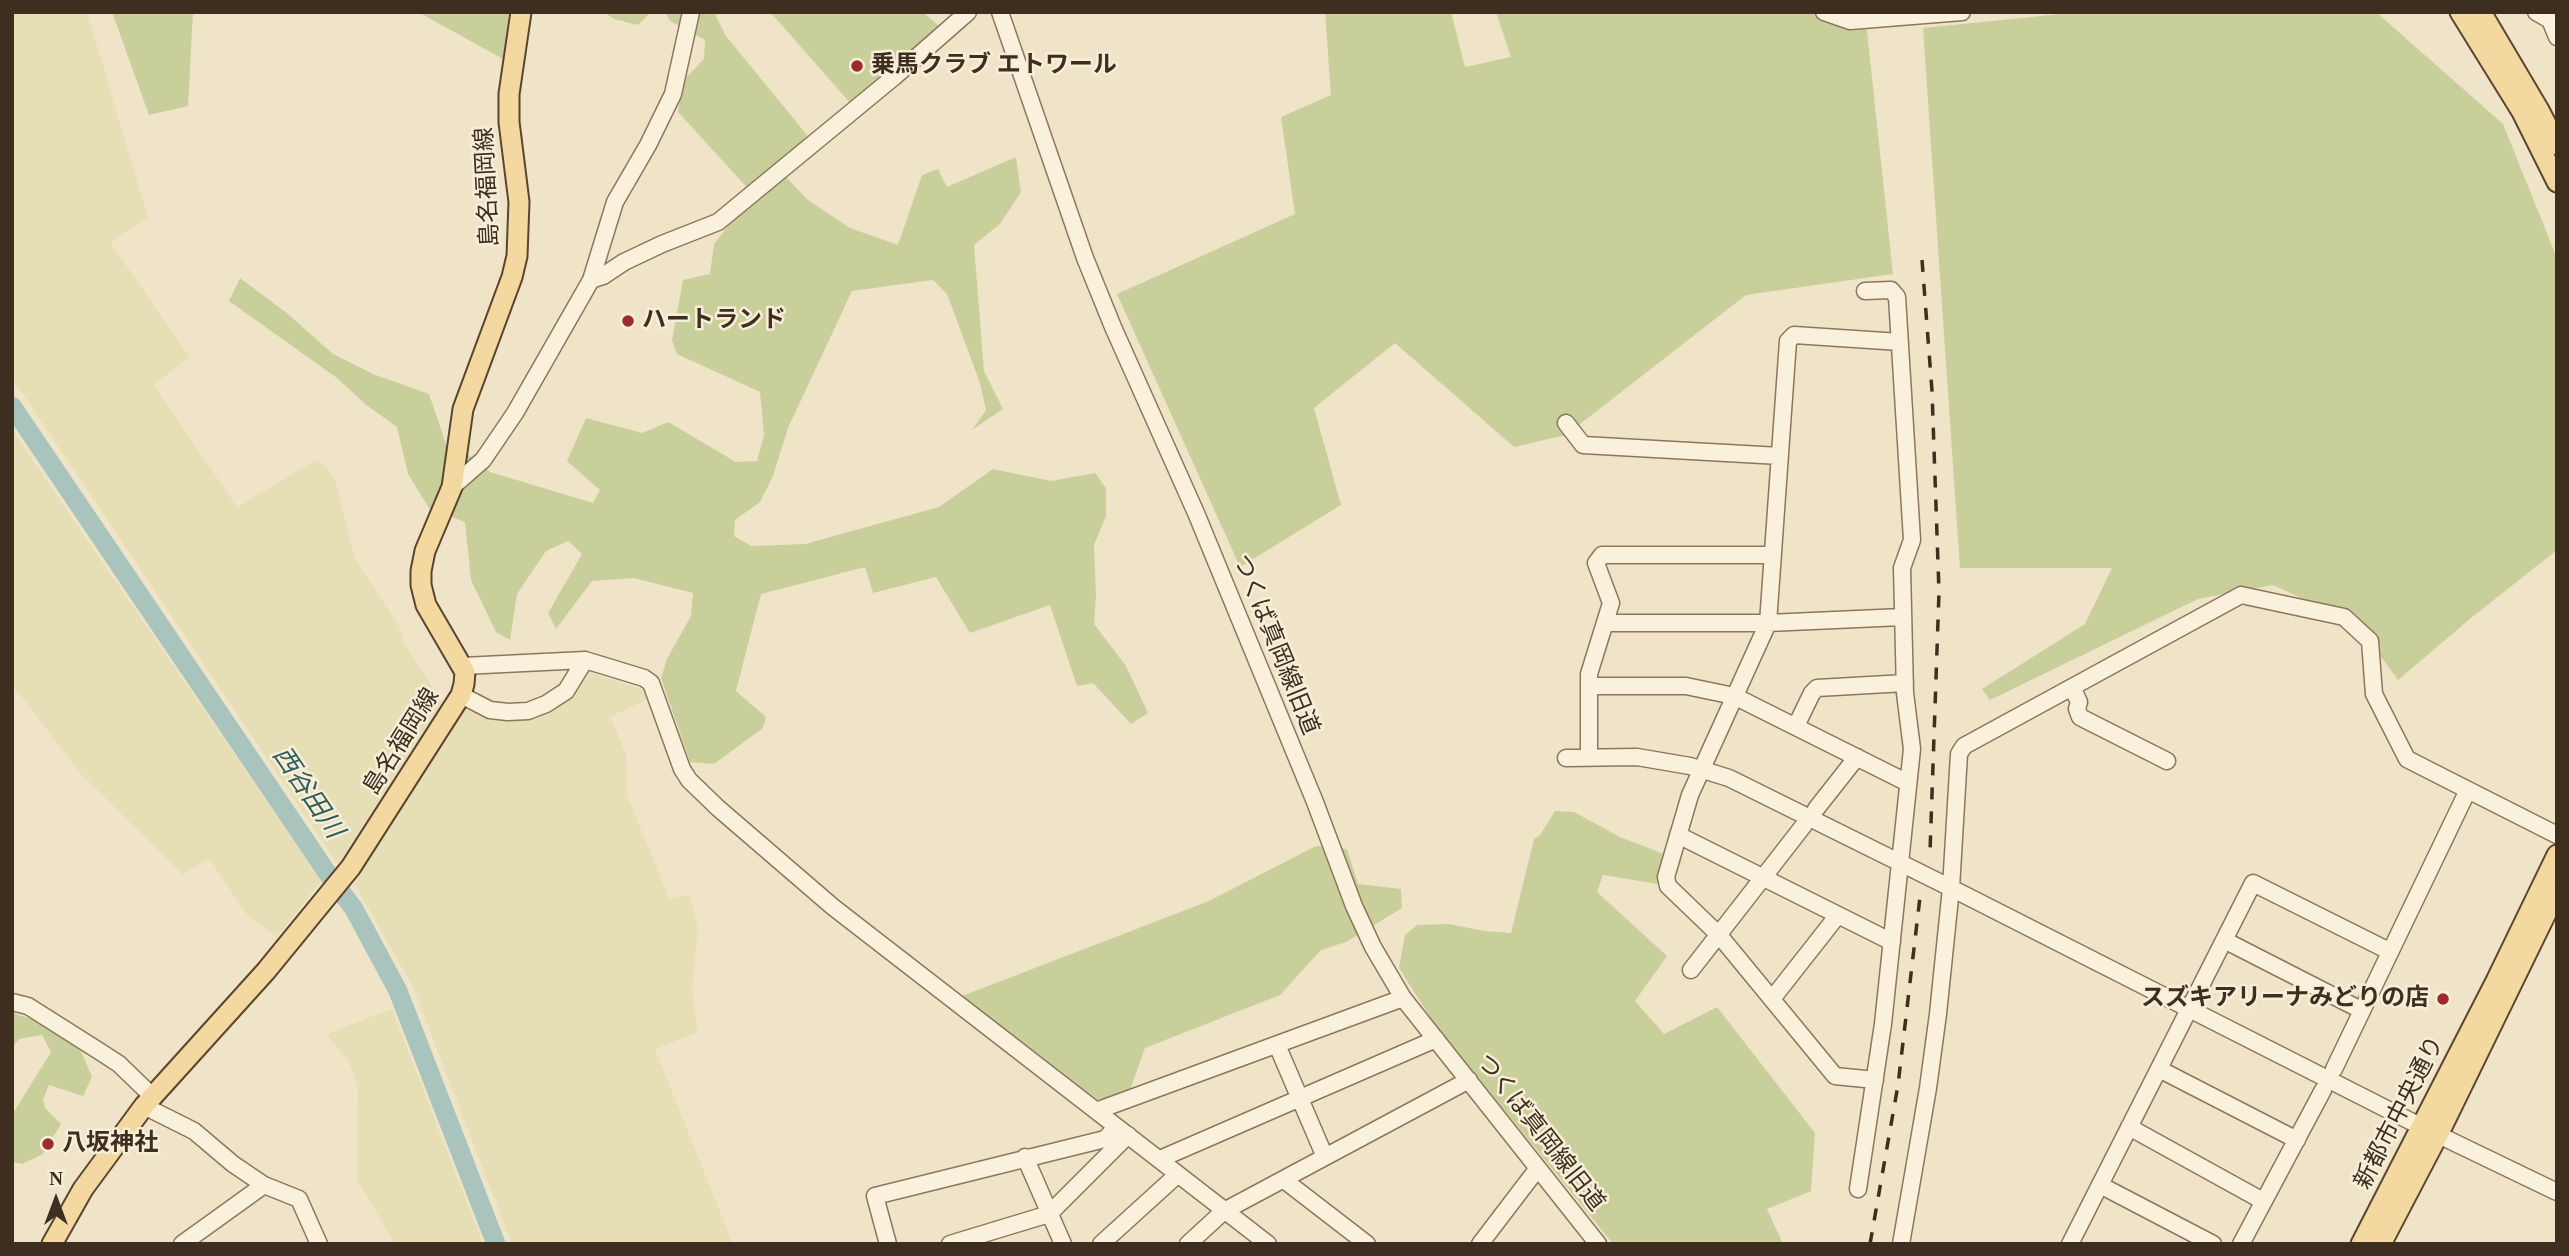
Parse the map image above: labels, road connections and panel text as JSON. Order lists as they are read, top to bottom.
{
  "streets": {
    "main road": ["島名福岡線", "新都市中央通り"],
    "street": ["つくば真岡線旧道"]
  },
  "water": ["西谷田川"],
  "places": [
    "乗馬クラブ エトワール",
    "ハートランド",
    "スズキアリーナみどりの店",
    "八坂神社"
  ],
  "north": "top"
}
